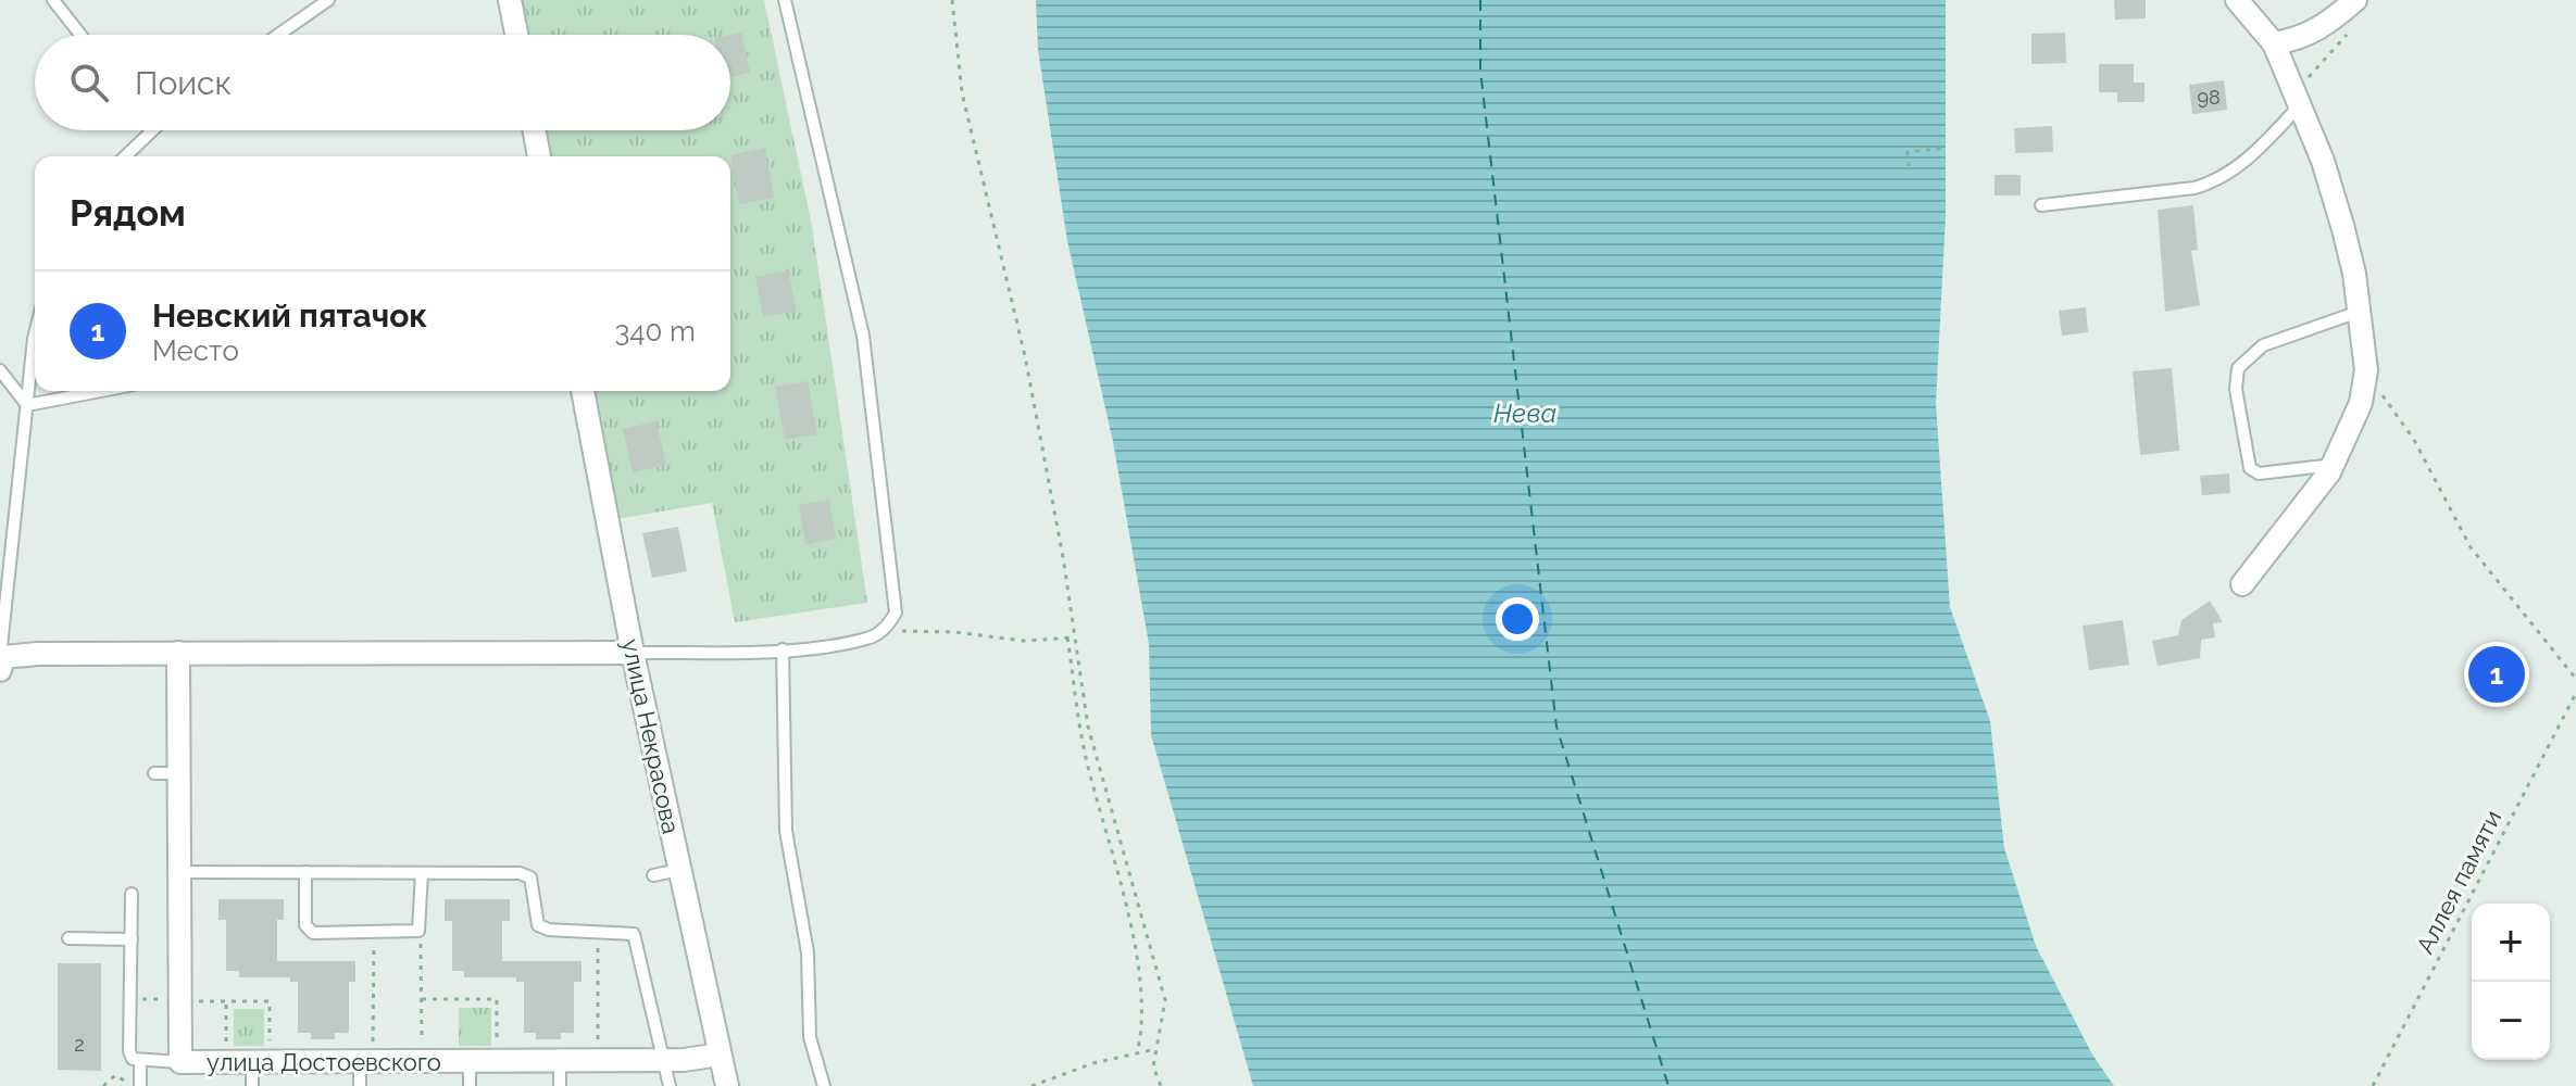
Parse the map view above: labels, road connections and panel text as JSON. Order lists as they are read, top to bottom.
{
  "streets": {
    "street": ["улица Некрасова", "улица Достоевского"],
    "path": ["Аллея памяти"]
  },
  "crossings": [
    ["улица Некрасова", "улица Достоевского"]
  ],
  "water": ["Нева"],
  "house_numbers": ["98", "2"],
  "page": {
    "search": "Поиск",
    "heading": "Рядом",
    "list": [
      {
        "mark": "1",
        "name": "Невский пятачок",
        "note": "Место",
        "value": "340 m"
      }
    ],
    "pins": "1",
    "map_buttons": ["+", "−"]
  }
}
